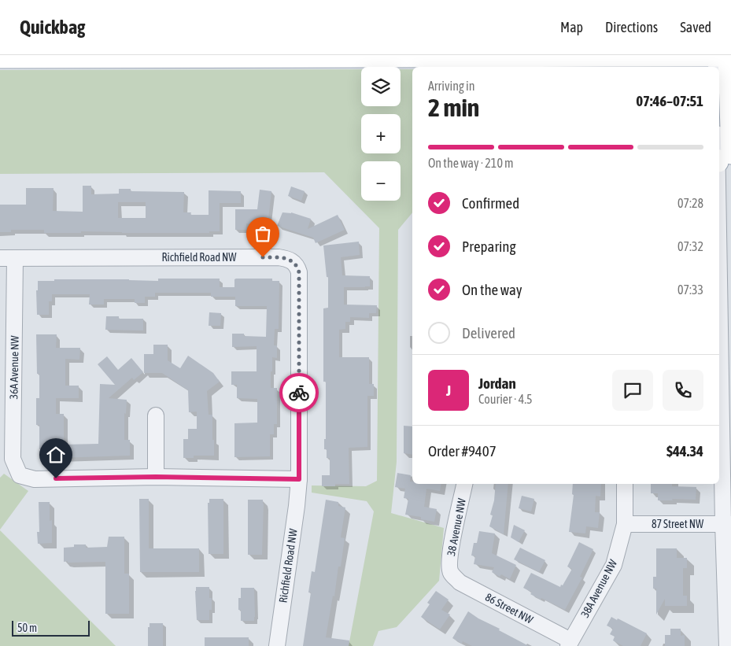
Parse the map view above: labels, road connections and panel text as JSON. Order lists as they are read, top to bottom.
{
  "streets": {
    "street": [
      "Richfield Road NW",
      "36A Avenue NW",
      "87 Street NW",
      "38 Avenue NW",
      "38A Avenue NW",
      "86 Street NW"
    ]
  },
  "crossings": [
    ["Richfield Road NW", "36A Avenue NW"],
    ["87 Street NW", "38A Avenue NW"],
    ["38 Avenue NW", "86 Street NW"],
    ["38A Avenue NW", "86 Street NW"]
  ],
  "scale_bar": "50 m",
  "page": {
    "header": "Quickbag",
    "nav": ["Map", "Directions", "Saved"],
    "map_buttons": ["+", "−"],
    "heading": ["2 min", "Arriving in", "07:46–07:51"],
    "panel": [
      "Jordan",
      "Courier · 4.5",
      "Order #9407",
      "$44.34"
    ],
    "bar": "On the way · 210 m",
    "list": [
      ["Confirmed", "07:28"],
      ["Preparing", "07:32"],
      ["On the way", "07:33"],
      "Delivered"
    ],
    "round": "J",
    "scale": "50 m"
  }
}
